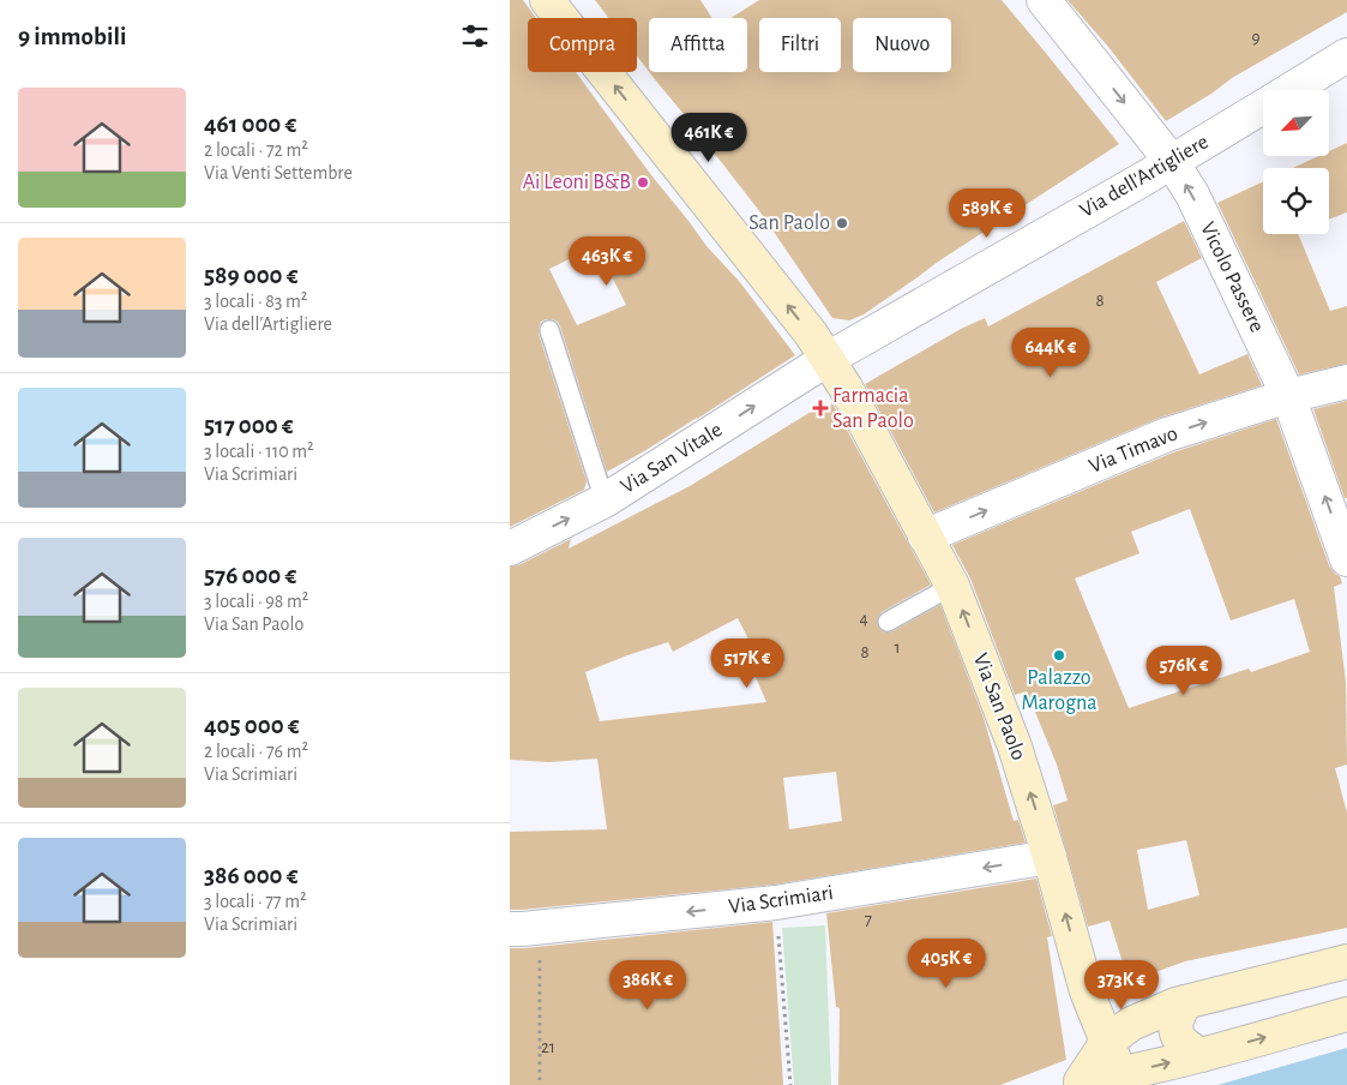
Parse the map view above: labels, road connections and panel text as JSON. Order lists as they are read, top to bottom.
{
  "streets": {
    "street": [
      "Via dell'Artigliere",
      "Vicolo Passere",
      "Via Timavo",
      "Via San Vitale",
      "Via San Paolo",
      "Via Scrimiari"
    ]
  },
  "crossings": [
    ["Via dell'Artigliere", "Vicolo Passere"],
    ["Via dell'Artigliere", "Via San Vitale"],
    ["Via dell'Artigliere", "Via San Paolo"],
    ["Vicolo Passere", "Via Timavo"],
    ["Via Timavo", "Via San Paolo"],
    ["Via San Vitale", "Via San Paolo"],
    ["Via San Paolo", "Via Scrimiari"]
  ],
  "one_way": [
    "Via Timavo",
    "Via San Vitale",
    "Via San Paolo",
    "Via Scrimiari"
  ],
  "places": {
    "other": ["Ai Leoni B&B", "San Paolo", "Palazzo Marogna"],
    "health": ["Farmacia San Paolo"]
  },
  "house_numbers": [
    "9",
    "8",
    "4",
    "1",
    "8",
    "7",
    "21"
  ],
  "north": "bottom left",
  "page": {
    "heading": "9 immobili",
    "chip": [
      "Compra",
      "Affitta",
      "Filtri",
      "Nuovo"
    ],
    "list": [
      {
        "name": "461 000 €",
        "note": "2 locali · 72 m² · Via Venti Settembre"
      },
      {
        "name": "589 000 €",
        "note": "3 locali · 83 m² · Via dell'Artigliere"
      },
      {
        "name": "517 000 €",
        "note": "3 locali · 110 m² · Via Scrimiari"
      },
      {
        "name": "576 000 €",
        "note": "3 locali · 98 m² · Via San Paolo"
      },
      {
        "name": "405 000 €",
        "note": "2 locali · 76 m² · Via Scrimiari"
      },
      {
        "name": "386 000 €",
        "note": "3 locali · 77 m² · Via Scrimiari"
      }
    ],
    "price": [
      "461K €",
      "589K €",
      "463K €",
      "644K €",
      "517K €",
      "576K €",
      "405K €",
      "386K €",
      "373K €"
    ]
  }
}
